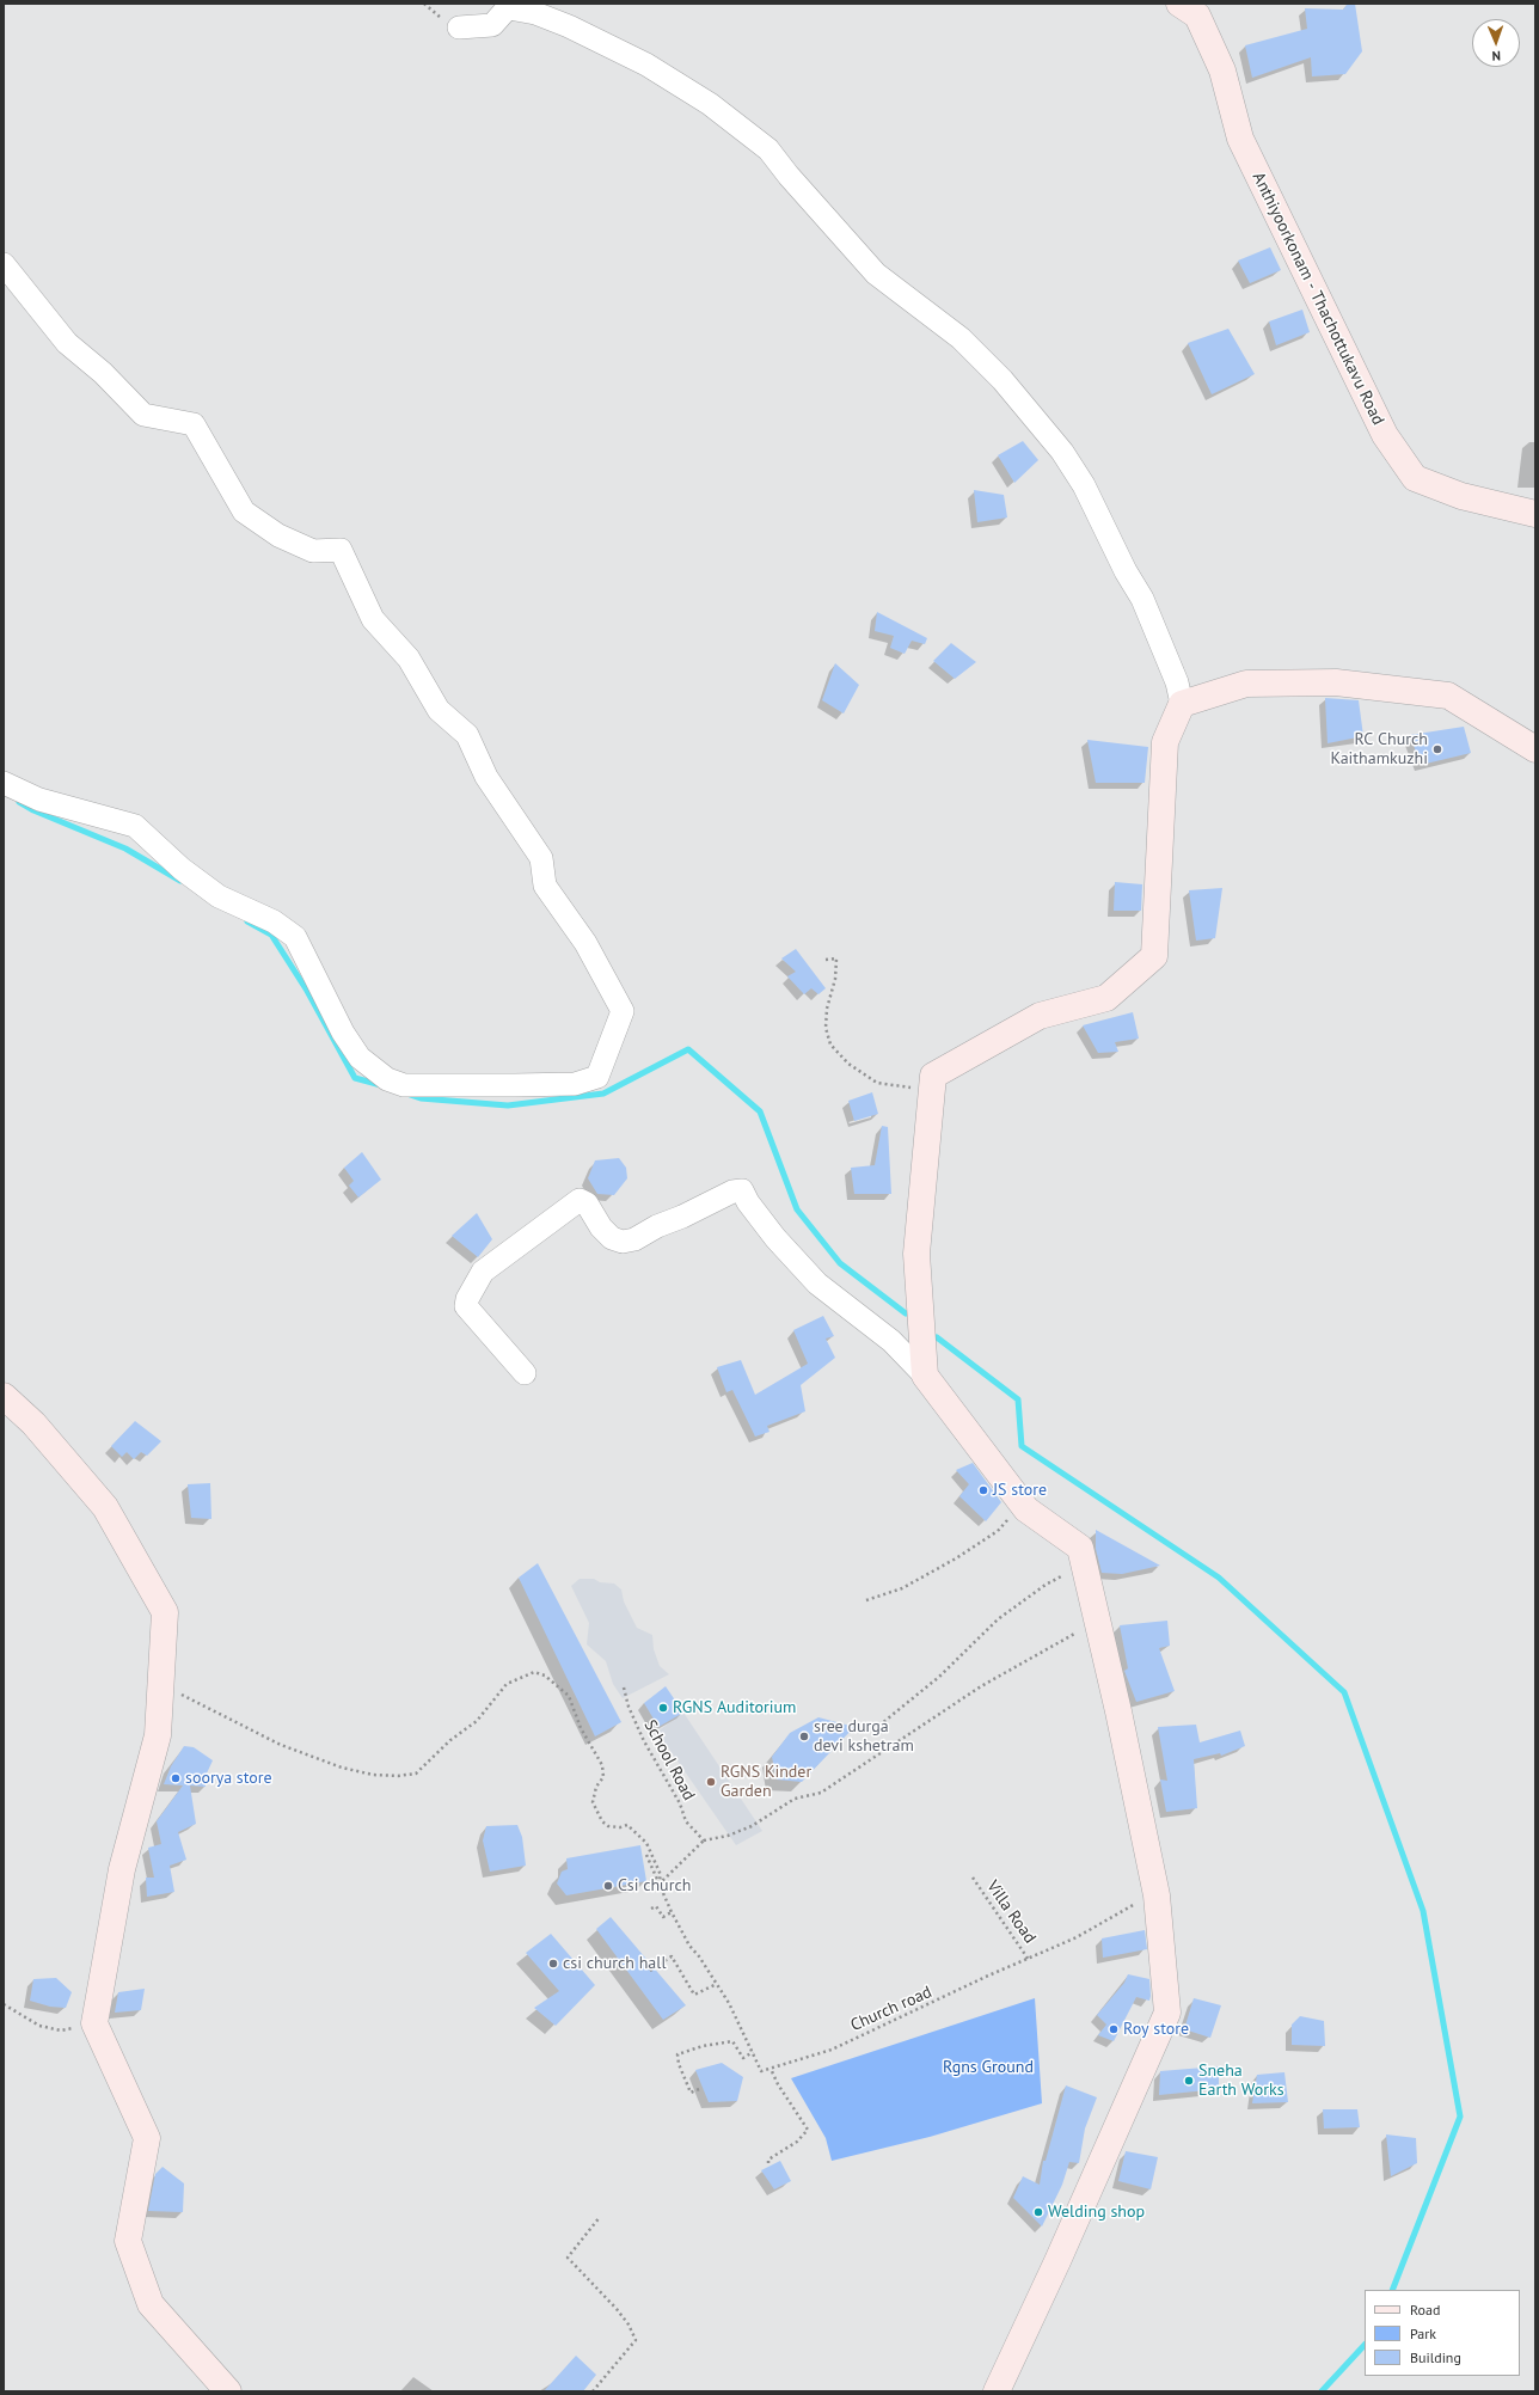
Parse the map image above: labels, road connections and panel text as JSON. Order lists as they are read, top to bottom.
{
  "streets": {
    "street": ["Anthiyoorkonam - Thachottukavu Road"],
    "path": ["School Road", "Villa Road", "Church road"]
  },
  "crossings": [
    ["Villa Road", "Church road"]
  ],
  "parks": ["Rgns Ground"],
  "places": [
    "RC Church Kaithamkuzhi",
    "JS store",
    "RGNS Auditorium",
    "sree durga devi kshetram",
    "soorya store",
    "RGNS Kinder Garden",
    "Csi church",
    "csi church hall",
    "Roy store",
    "Sneha Earth Works",
    "Welding shop"
  ],
  "legend": ["Road", "Park", "Building"],
  "north": "bottom"
}
